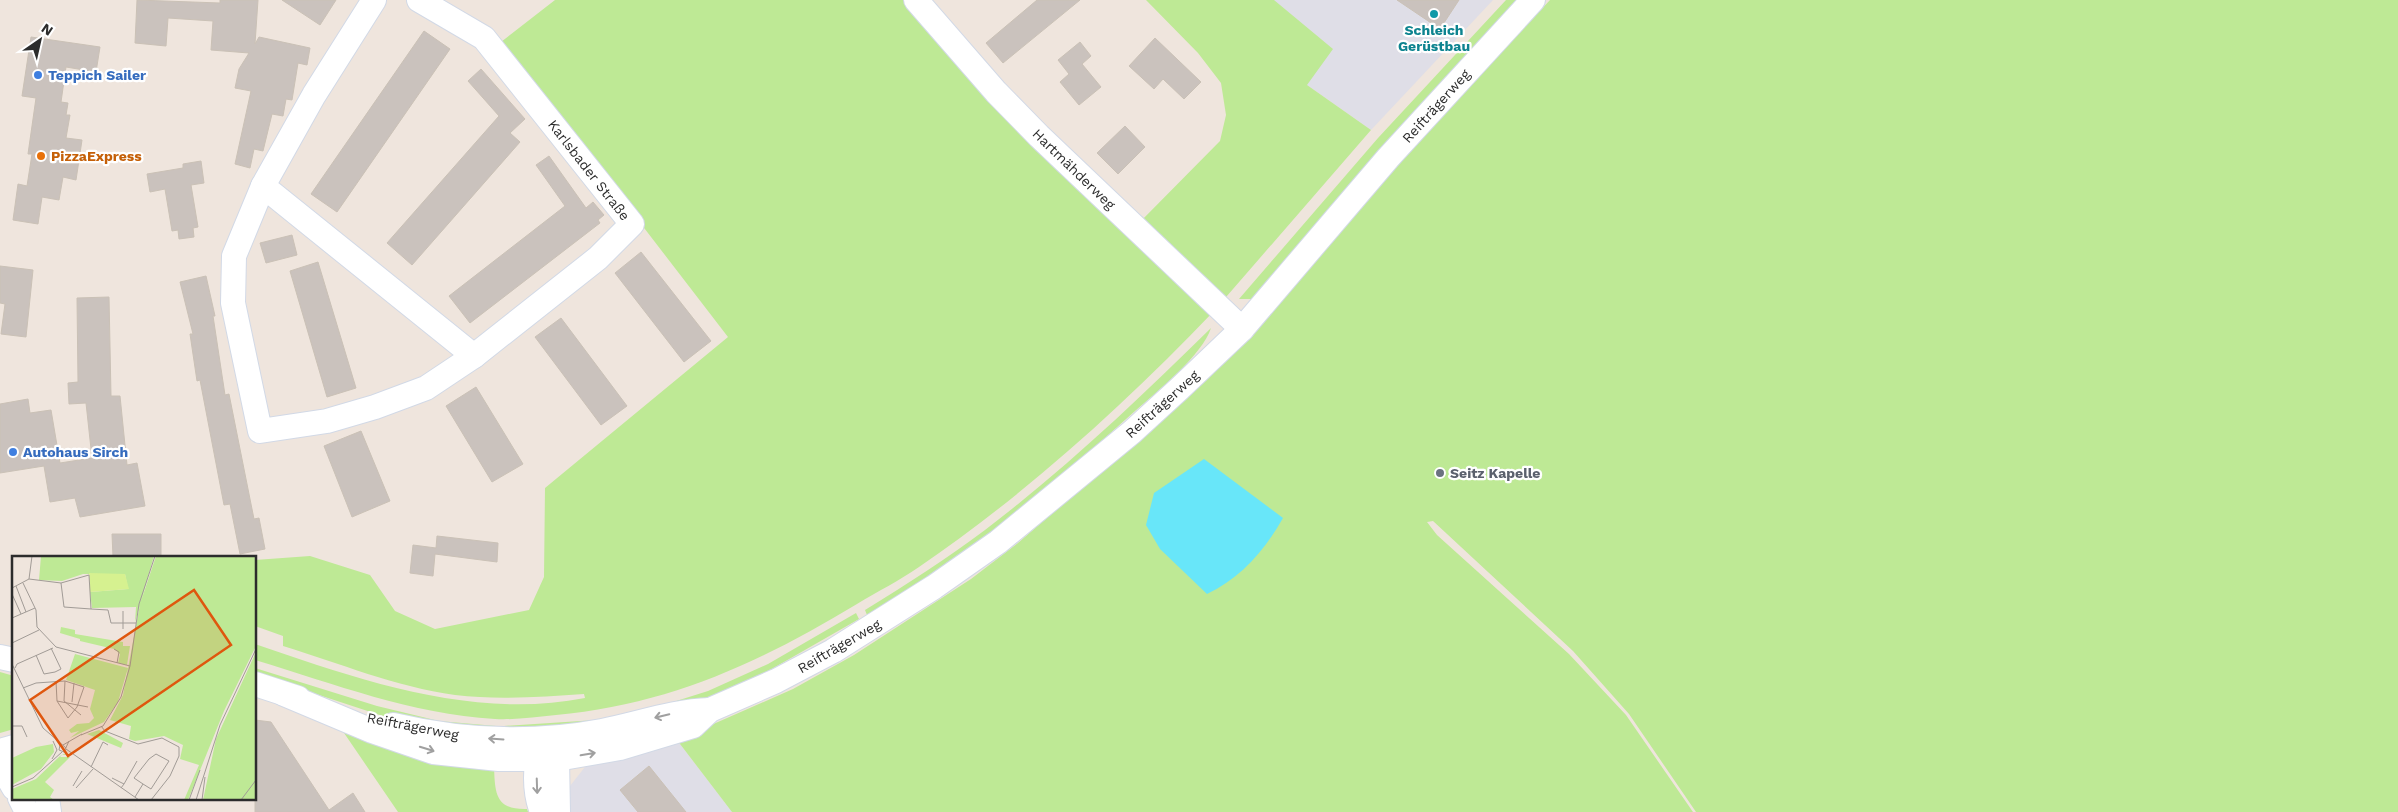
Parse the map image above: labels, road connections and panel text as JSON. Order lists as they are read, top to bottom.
{
  "streets": {
    "street": ["Reifträgerweg", "Hartmähderweg", "Karlsbader Straße"]
  },
  "crossings": [
    ["Reifträgerweg", "Hartmähderweg"]
  ],
  "places": [
    "Schleich Gerüstbau",
    "Teppich Sailer",
    "PizzaExpress",
    "Autohaus Sirch",
    "Seitz Kapelle"
  ],
  "north": "top right"
}
